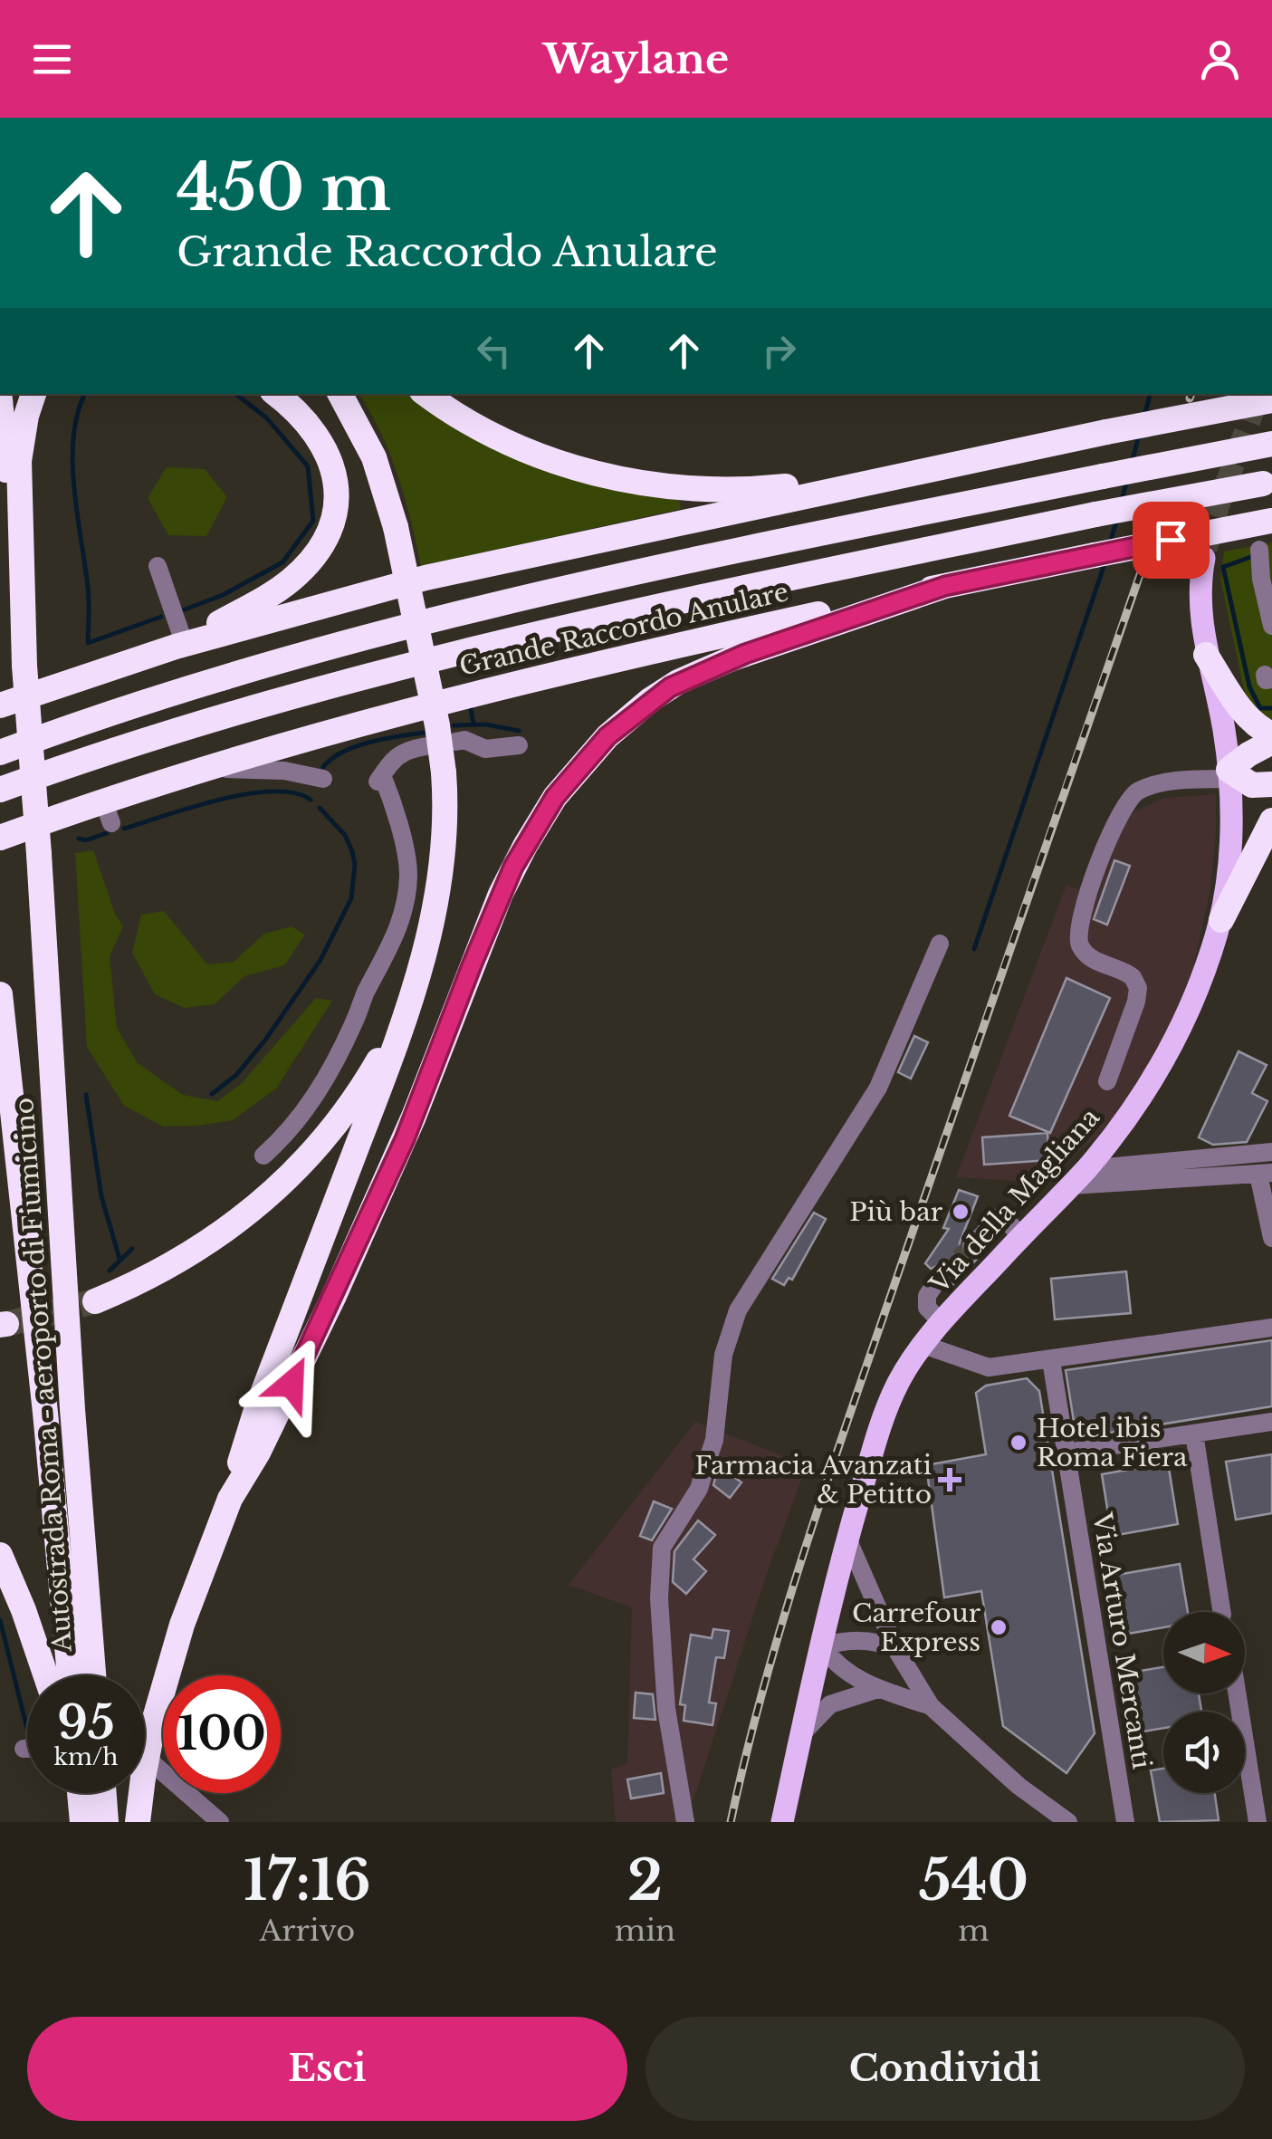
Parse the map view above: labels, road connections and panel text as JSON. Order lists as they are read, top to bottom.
{
  "streets": {
    "highway": ["Grande Raccordo Anulare", "Autostrada Roma - aeroporto di Fiumicino"],
    "main road": ["Via della Magliana"],
    "street": ["Via Arturo Mercanti"]
  },
  "places": {
    "other": ["Più bar", "Hotel ibis Roma Fiera", "Carrefour Express"],
    "health": ["Farmacia Avanzati & Petitto"]
  },
  "north": "right",
  "page": {
    "header": "Waylane",
    "turn": ["450 m", "Grande Raccordo Anulare"],
    "speed": "95 km/h",
    "limit": "100",
    "eta": [
      "17:16",
      "Arrivo",
      "2",
      "min",
      "540",
      "m"
    ],
    "buttons": ["Esci", "Condividi"]
  }
}
